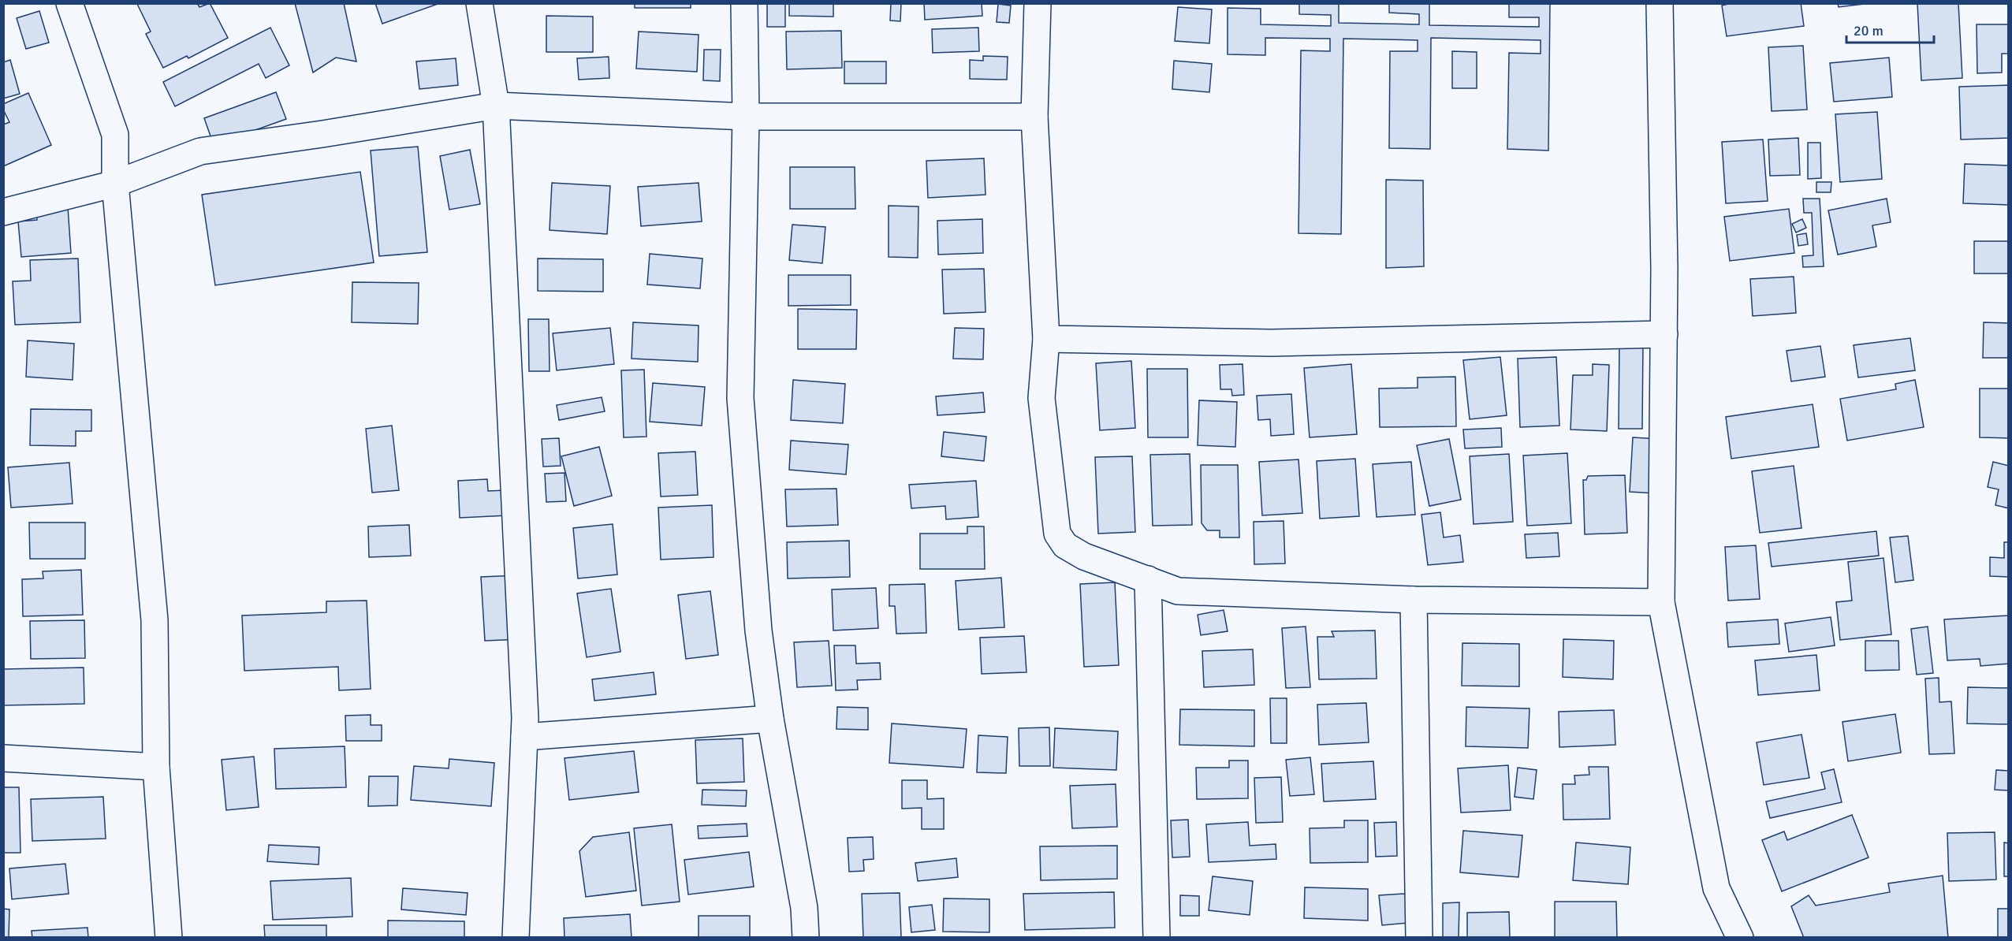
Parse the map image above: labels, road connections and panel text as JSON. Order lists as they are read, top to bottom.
{
  "scale_bar": "20 m"
}
